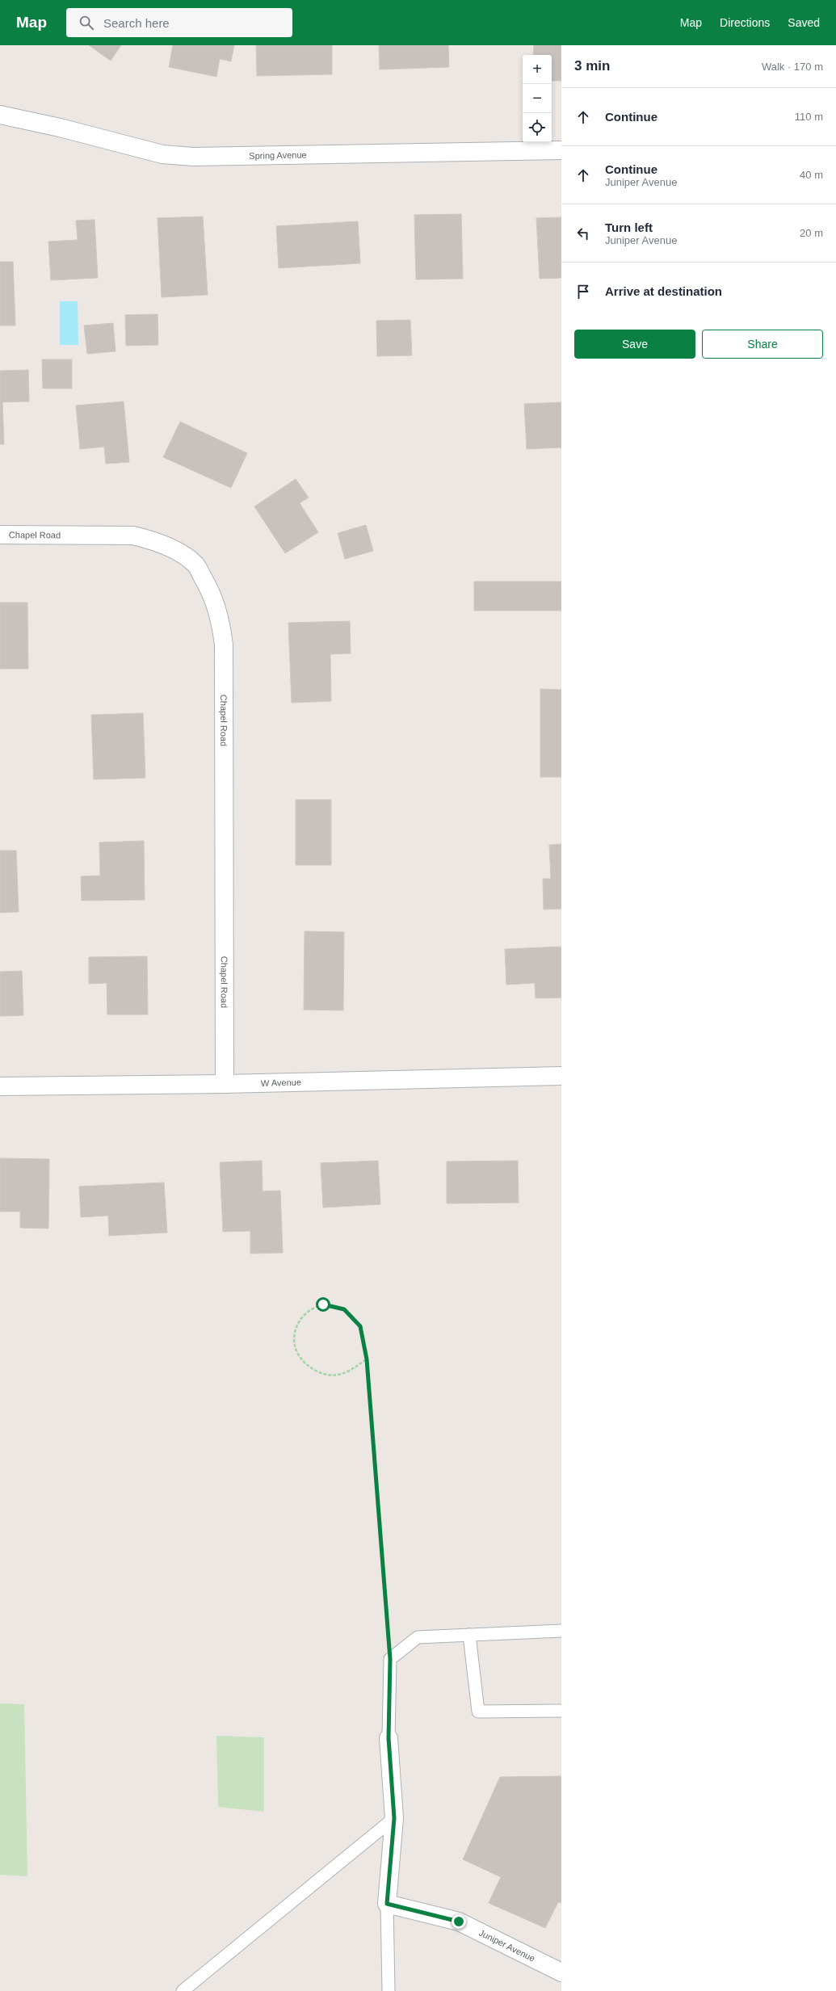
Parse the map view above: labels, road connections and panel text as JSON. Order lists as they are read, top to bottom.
{
  "streets": {
    "street": [
      "Spring Avenue",
      "Chapel Road",
      "W Avenue",
      "Juniper Avenue"
    ]
  },
  "crossings": [
    ["Chapel Road", "W Avenue"]
  ],
  "page": {
    "header": "Map",
    "search": "Search here",
    "nav": ["Map", "Directions", "Saved"],
    "heading": ["3 min", "Walk · 170 m"],
    "map_buttons": ["+", "−"],
    "list": [
      ["Continue", "110 m"],
      ["Continue", "Juniper Avenue", "40 m"],
      ["Turn left", "Juniper Avenue", "20 m"],
      "Arrive at destination"
    ],
    "buttons": ["Save", "Share"]
  }
}
